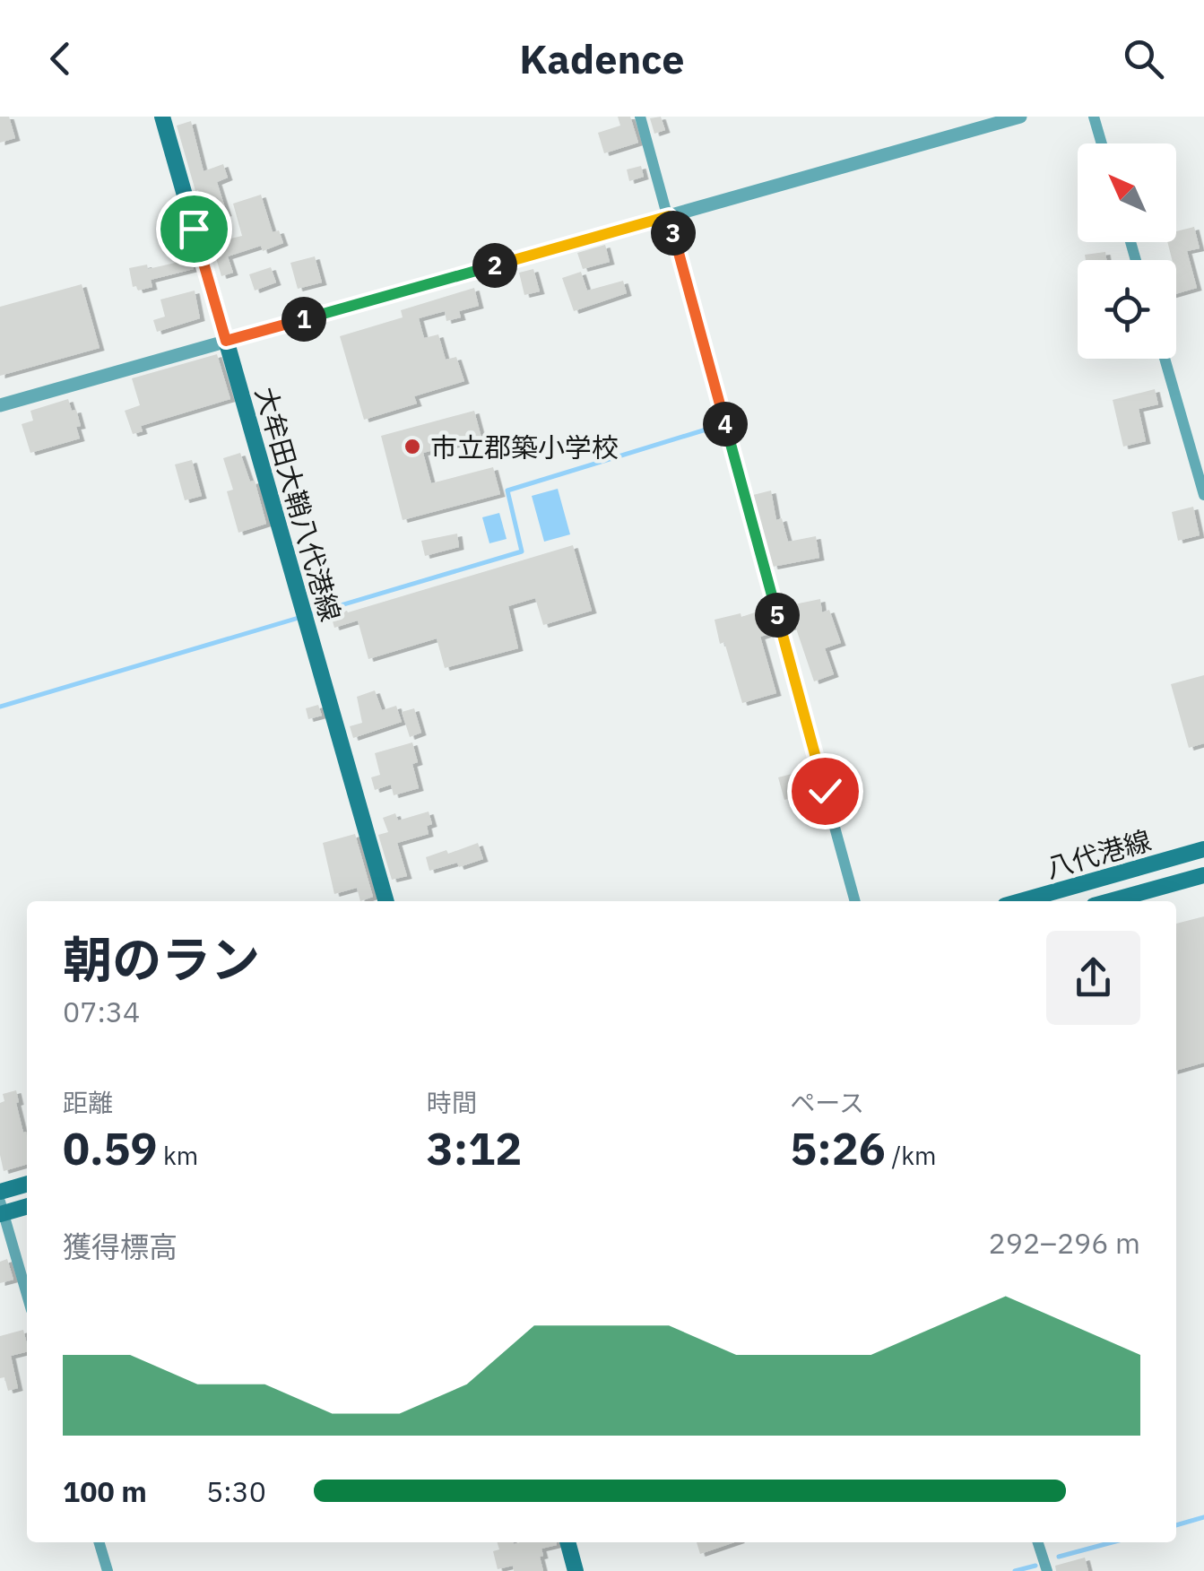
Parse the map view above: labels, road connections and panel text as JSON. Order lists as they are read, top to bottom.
{
  "streets": {
    "main road": ["大牟田大鞘八代港線", "八代港線"]
  },
  "places": ["市立郡築小学校"],
  "north": "top left",
  "page": {
    "header": "Kadence",
    "pins": [
      "3",
      "2",
      "1",
      "4",
      "5"
    ],
    "heading": ["朝のラン", "07:34"],
    "stats": [
      ["距離", "0.59 km"],
      ["時間", "3:12"],
      ["ペース", "5:26 /km"]
    ],
    "chart": ["獲得標高", "292–296 m"],
    "list": [
      {
        "name": "100 m",
        "note": "5:30"
      }
    ]
  }
}
